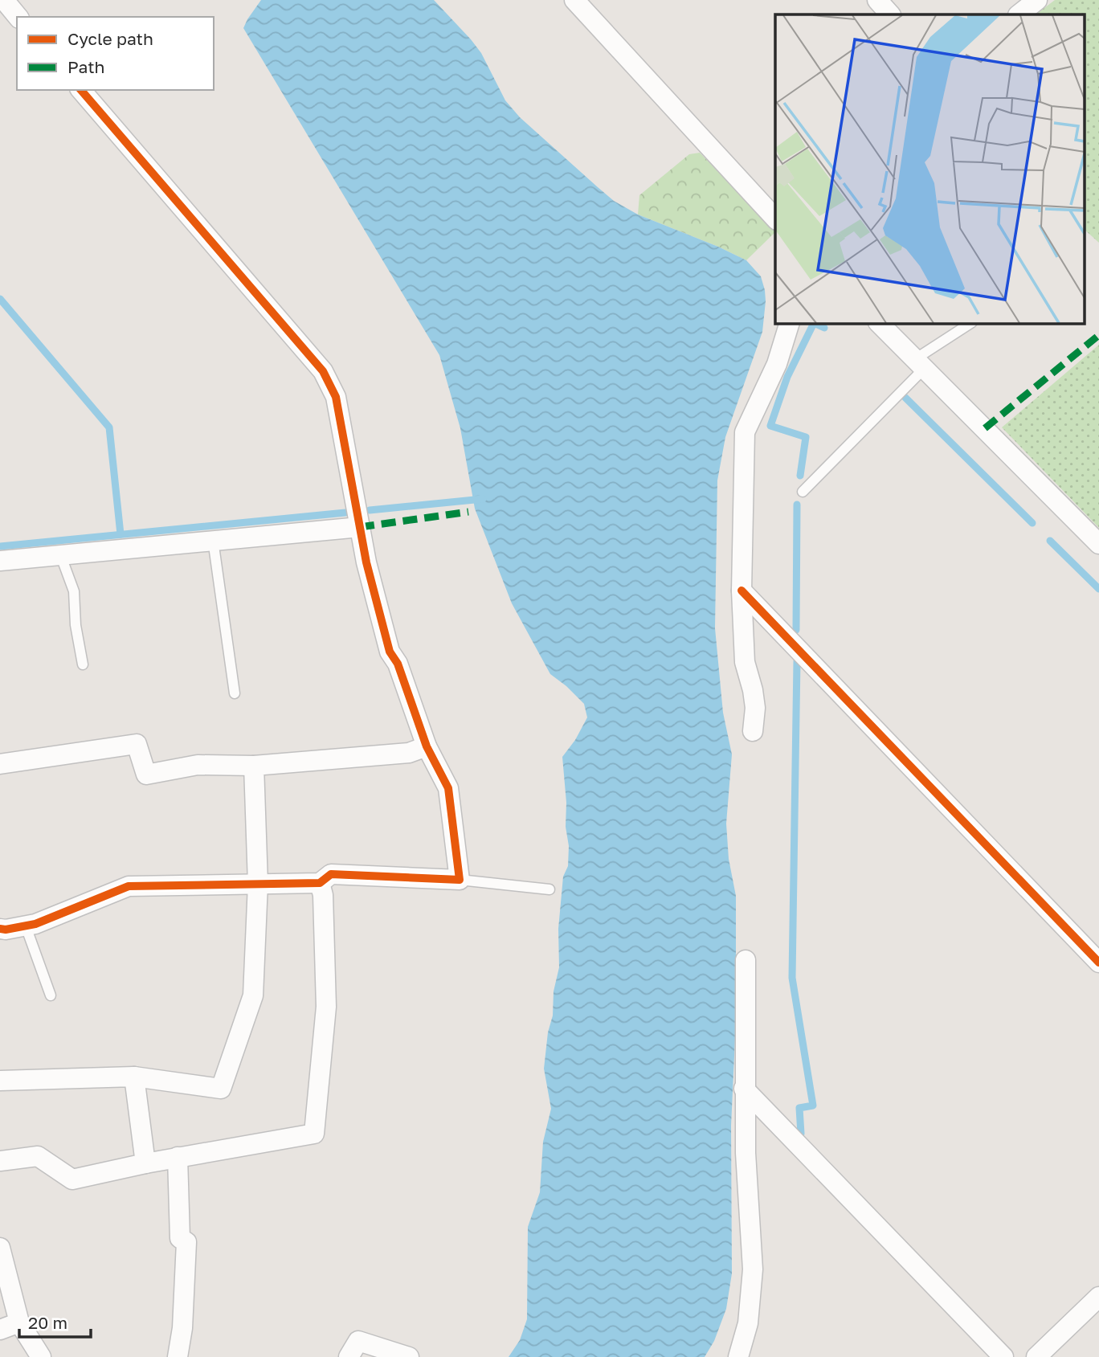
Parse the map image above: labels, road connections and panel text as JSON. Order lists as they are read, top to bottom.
{
  "legend": ["Cycle path", "Path"],
  "scale_bar": "20 m"
}
